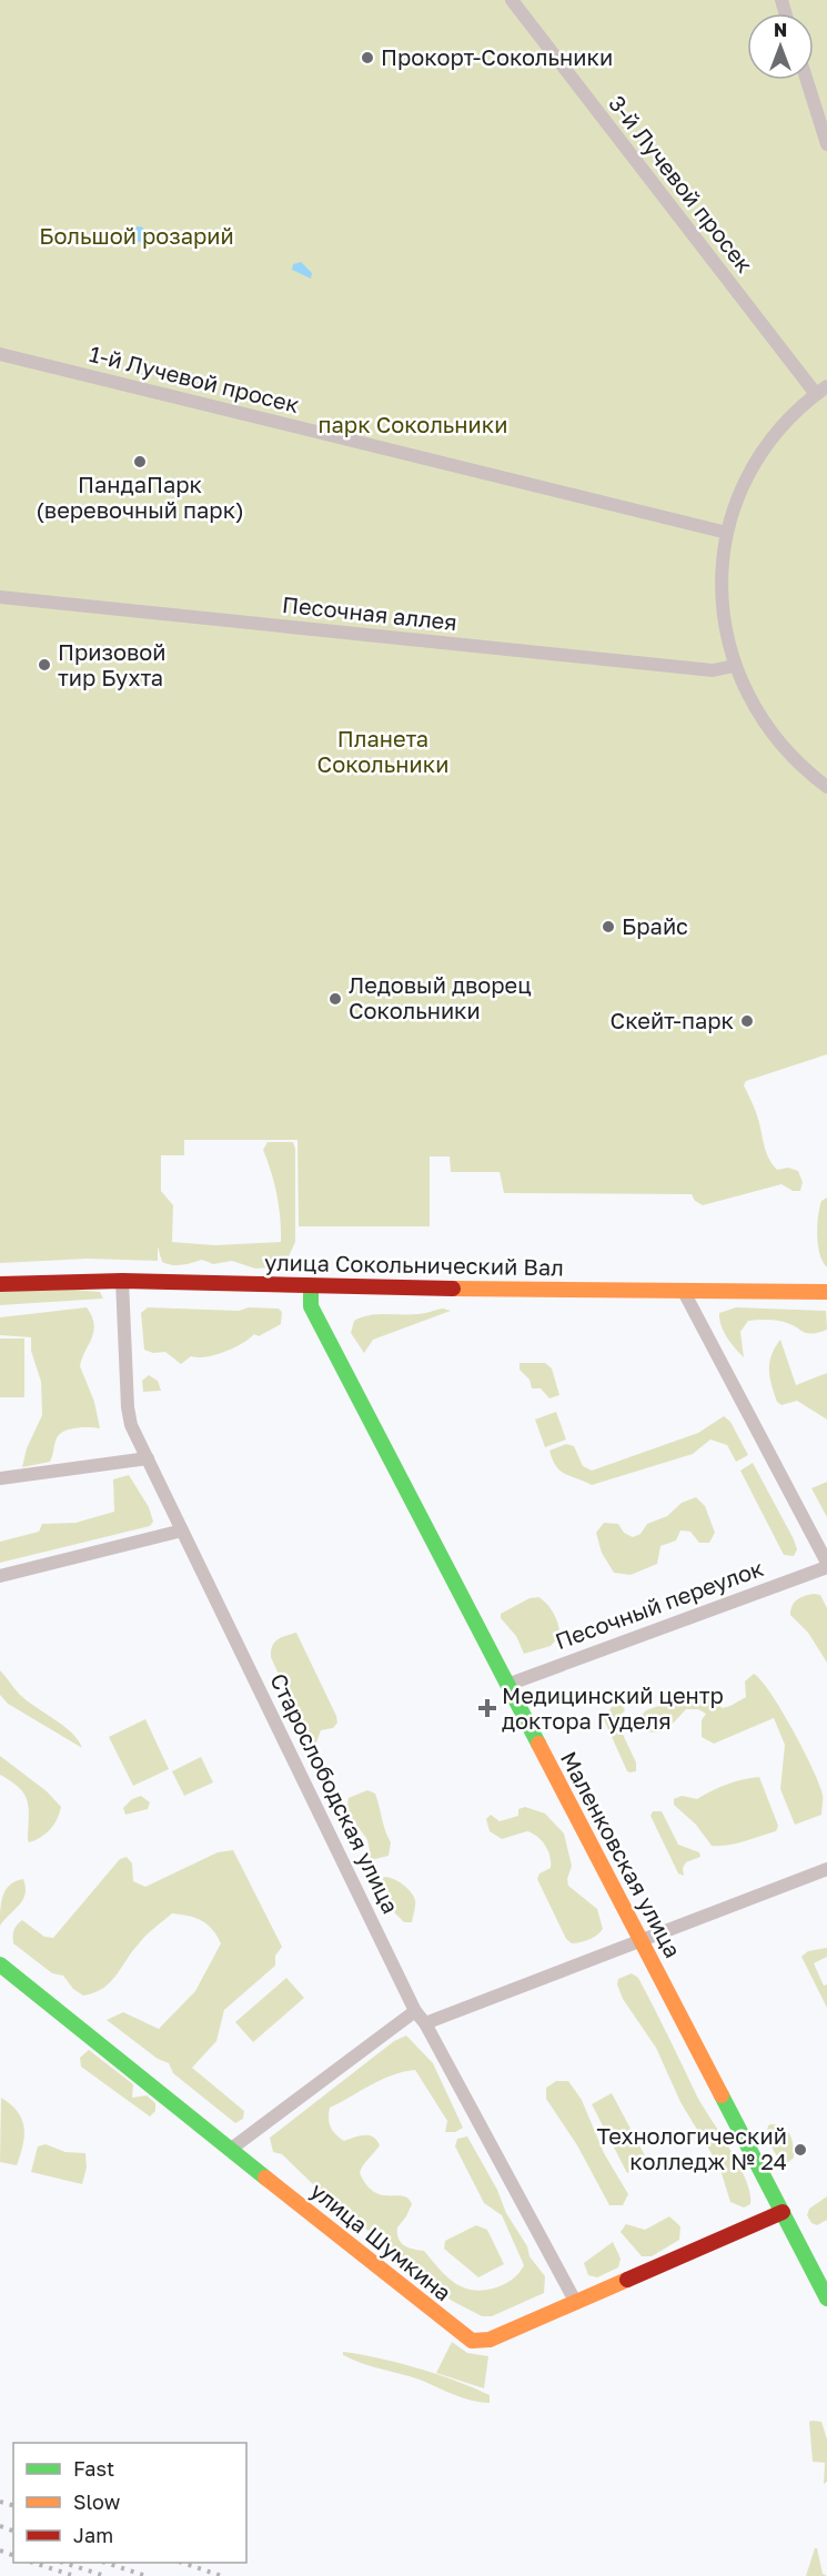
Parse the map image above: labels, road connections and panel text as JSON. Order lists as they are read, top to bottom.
{
  "streets": {
    "street": [
      "3-й Лучевой просек",
      "1-й Лучевой просек",
      "Песочная аллея",
      "улица Сокольнический Вал",
      "Песочный переулок",
      "Старослободская улица",
      "Маленковская улица",
      "улица Шумкина"
    ]
  },
  "crossings": [
    ["улица Сокольнический Вал", "Старослободская улица"],
    ["улица Сокольнический Вал", "Маленковская улица"],
    ["Песочный переулок", "Маленковская улица"],
    ["Старослободская улица", "улица Шумкина"],
    ["Маленковская улица", "улица Шумкина"]
  ],
  "parks": ["Большой розарий", "парк Сокольники", "Планета Сокольники"],
  "places": {
    "other": [
      "Прокорт-Сокольники",
      "ПандаПарк (веревочный парк)",
      "Призовой тир Бухта",
      "Брайс",
      "Ледовый дворец Сокольники",
      "Скейт-парк",
      "Технологический колледж № 24"
    ],
    "health": ["Медицинский центр доктора Гуделя"]
  },
  "legend": ["Fast", "Slow", "Jam"],
  "north": "top"
}
